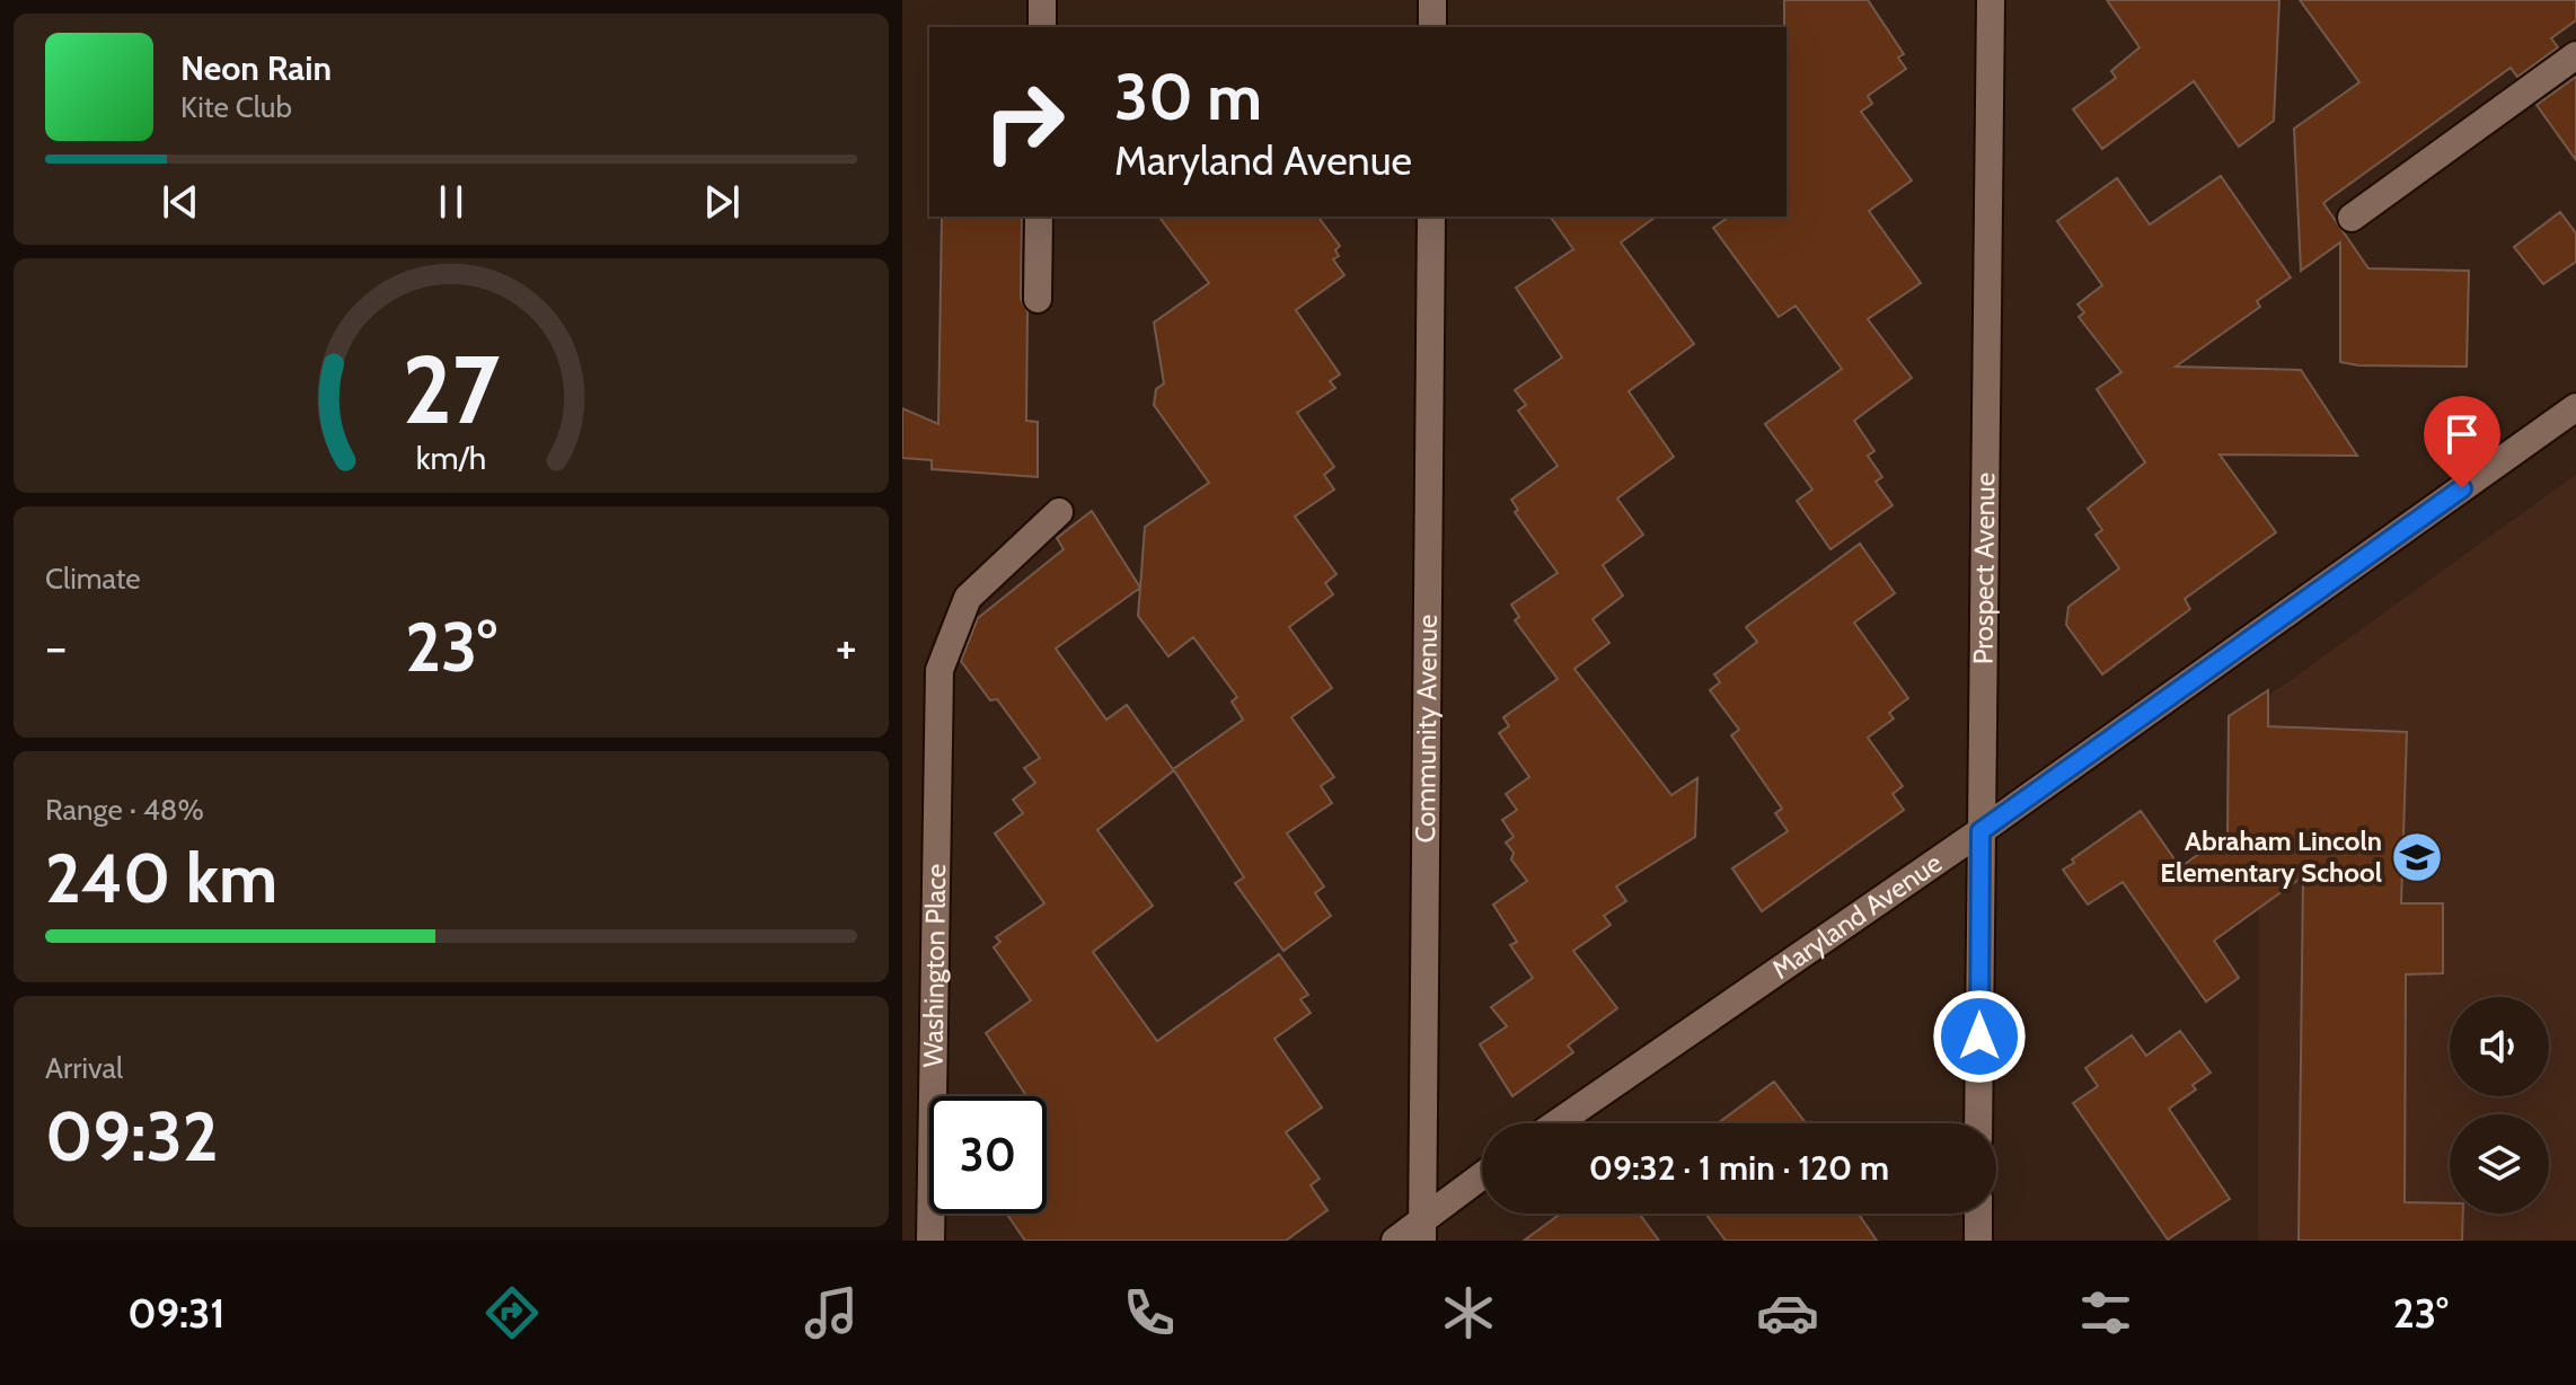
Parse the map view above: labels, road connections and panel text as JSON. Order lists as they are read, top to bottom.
{
  "streets": {
    "street": [
      "Prospect Avenue",
      "Community Avenue",
      "Maryland Avenue",
      "Washington Place"
    ]
  },
  "crossings": [
    ["Prospect Avenue", "Maryland Avenue"]
  ],
  "places": {
    "school or university": ["Abraham Lincoln Elementary School"]
  },
  "page": {
    "turn": ["30 m", "Maryland Avenue"],
    "song": ["Neon Rain", "Kite Club"],
    "tile": [
      "Climate",
      ["Range · 48%", "240 km"],
      ["Arrival", "09:32"]
    ],
    "heat": ["−", "23°", "+"],
    "limit": "30",
    "trip": "09:32 · 1 min · 120 m",
    "tabs": ["09:31", "23°"],
    "gauge": ["27", "km/h"]
  }
}
